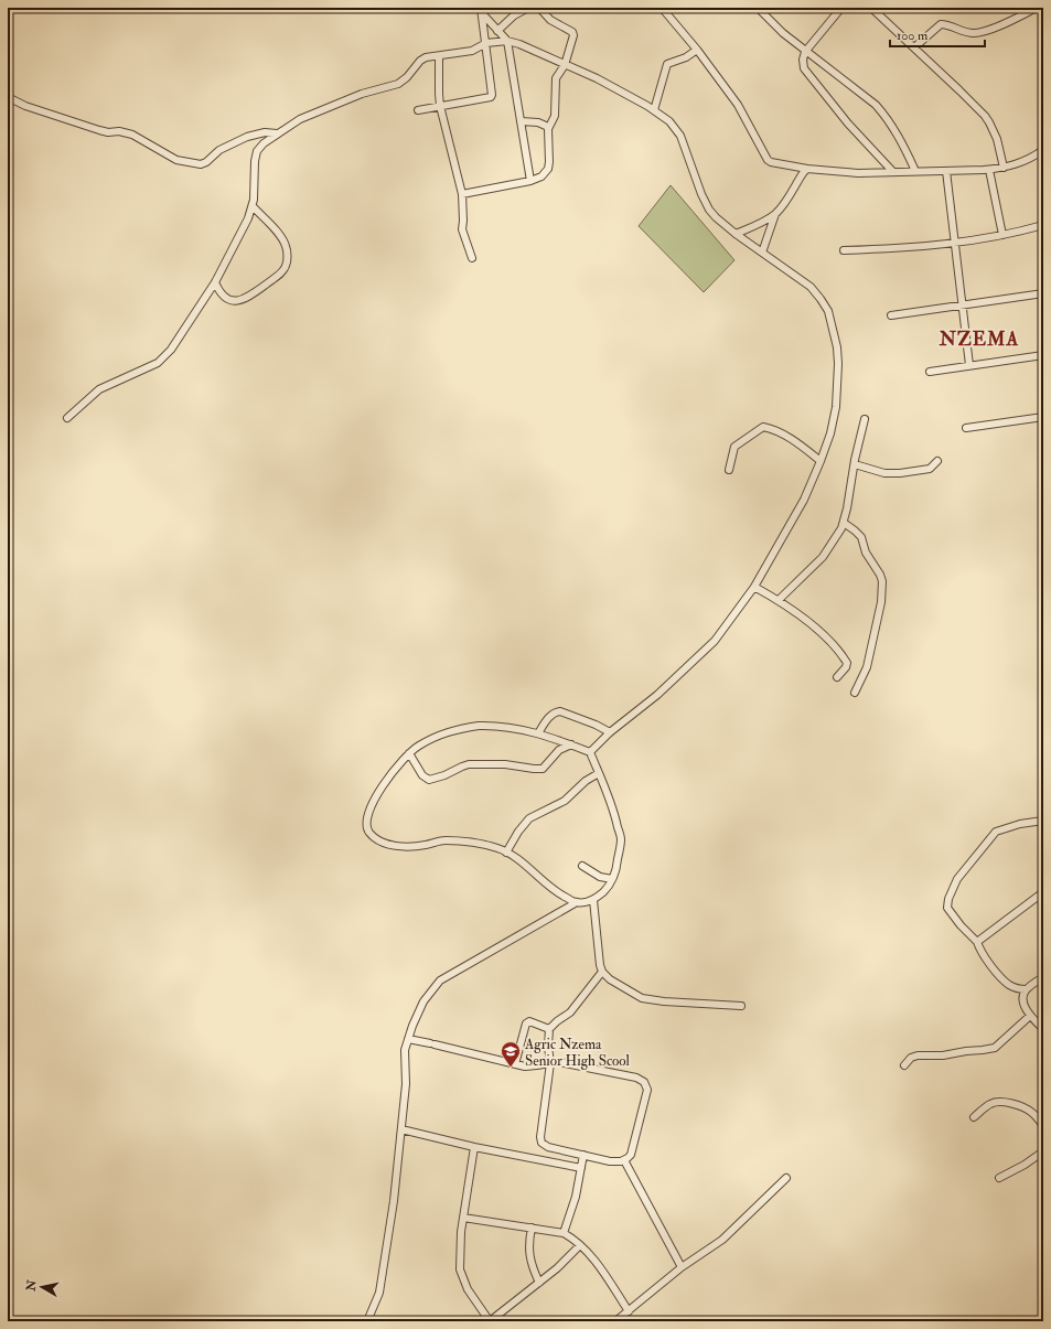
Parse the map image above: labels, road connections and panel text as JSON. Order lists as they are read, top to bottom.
{
  "districts": ["NZEMA"],
  "places": {
    "school or university": ["Agric Nzema Senior High Scool"]
  },
  "scale_bar": "100 m",
  "north": "left"
}
